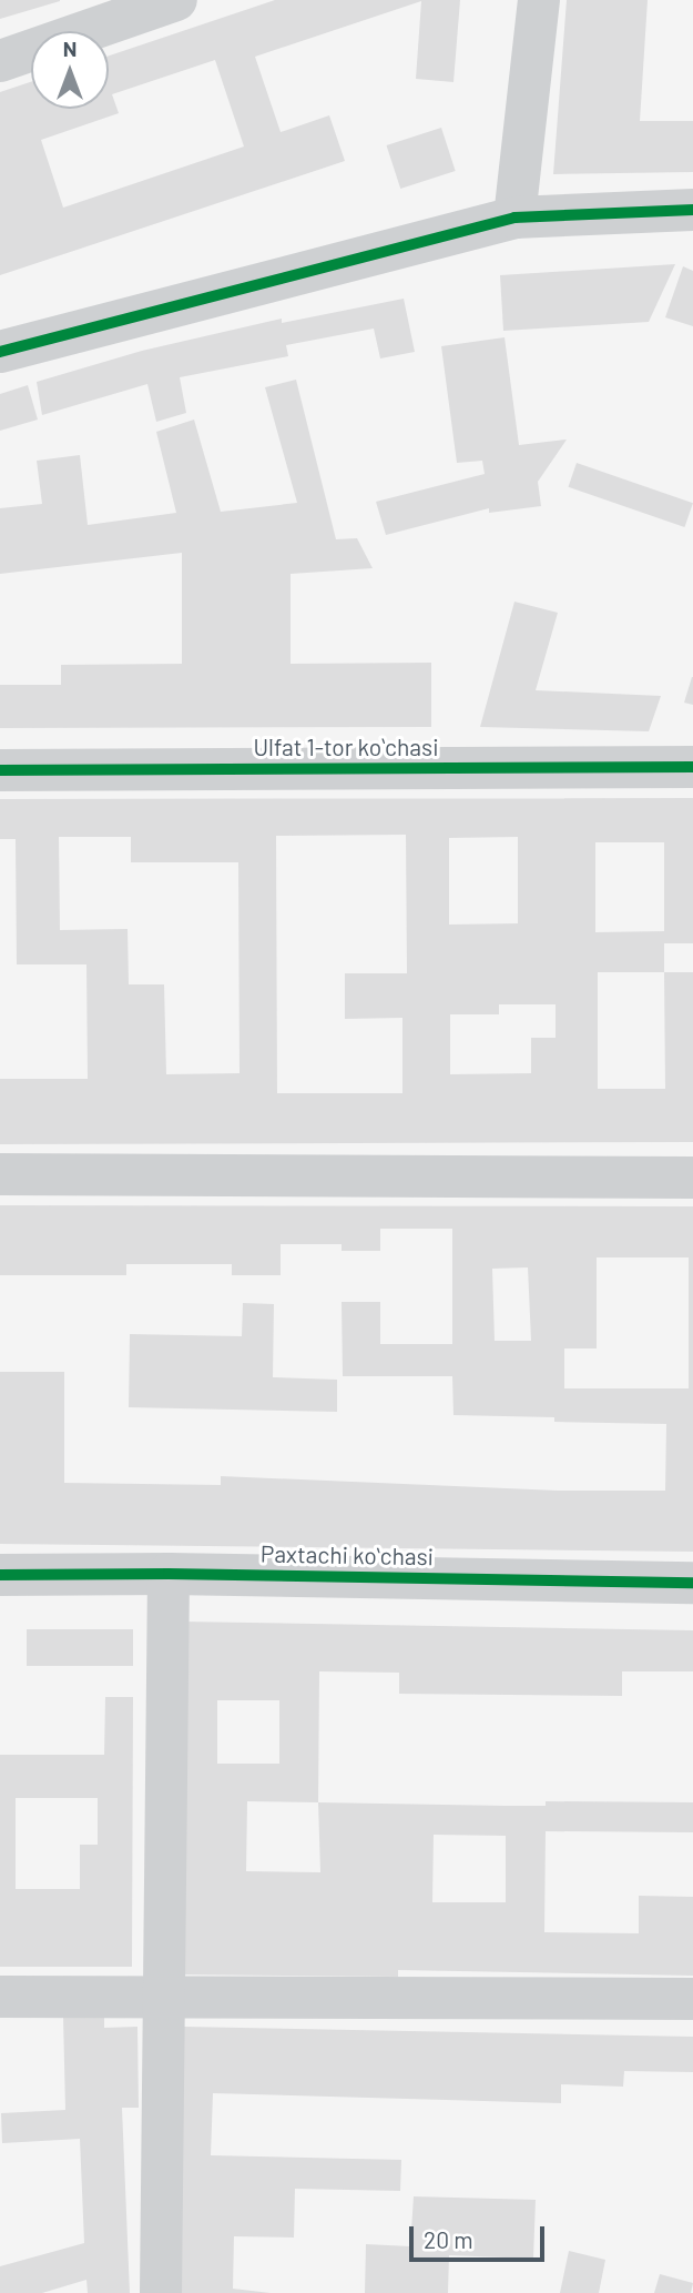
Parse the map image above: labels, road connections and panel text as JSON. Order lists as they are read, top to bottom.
{
  "streets": {
    "street": ["Ulfat 1-tor koʻchasi", "Paxtachi koʻchasi"]
  },
  "scale_bar": "20 m",
  "north": "top"
}
